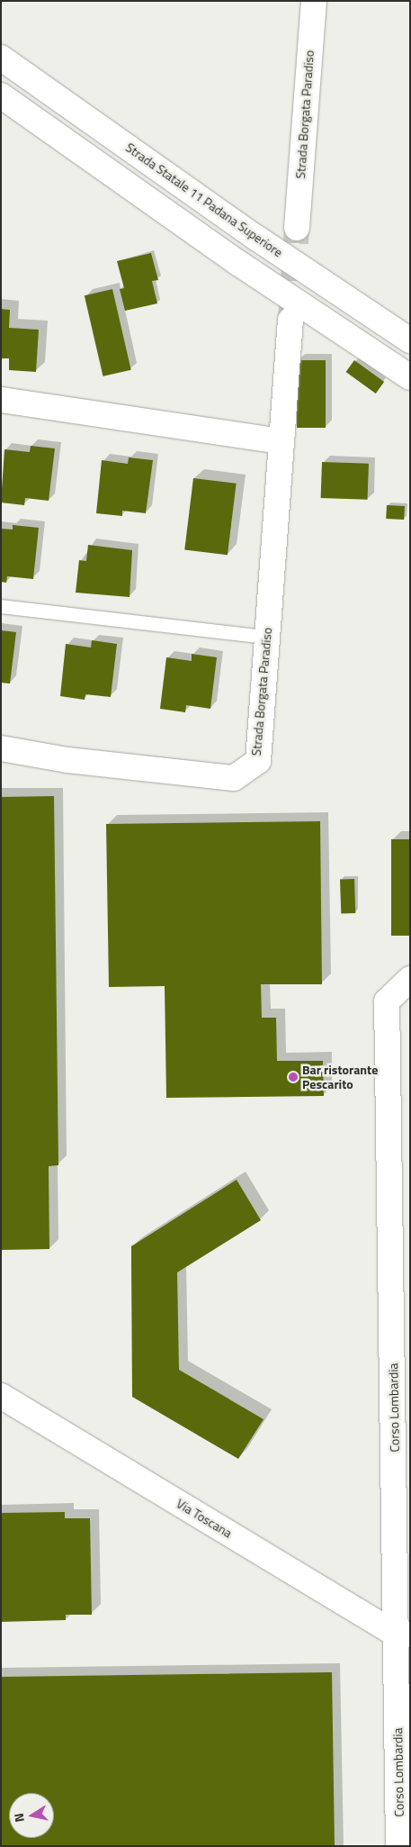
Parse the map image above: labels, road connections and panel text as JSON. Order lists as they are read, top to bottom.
{
  "streets": {
    "main road": [
      "Strada Borgata Paradiso",
      "Strada Statale 11 Padana Superiore",
      "Corso Lombardia",
      "Via Toscana"
    ]
  },
  "crossings": [
    ["Corso Lombardia", "Via Toscana"]
  ],
  "places": ["Bar ristorante Pescarito"],
  "north": "left"
}
